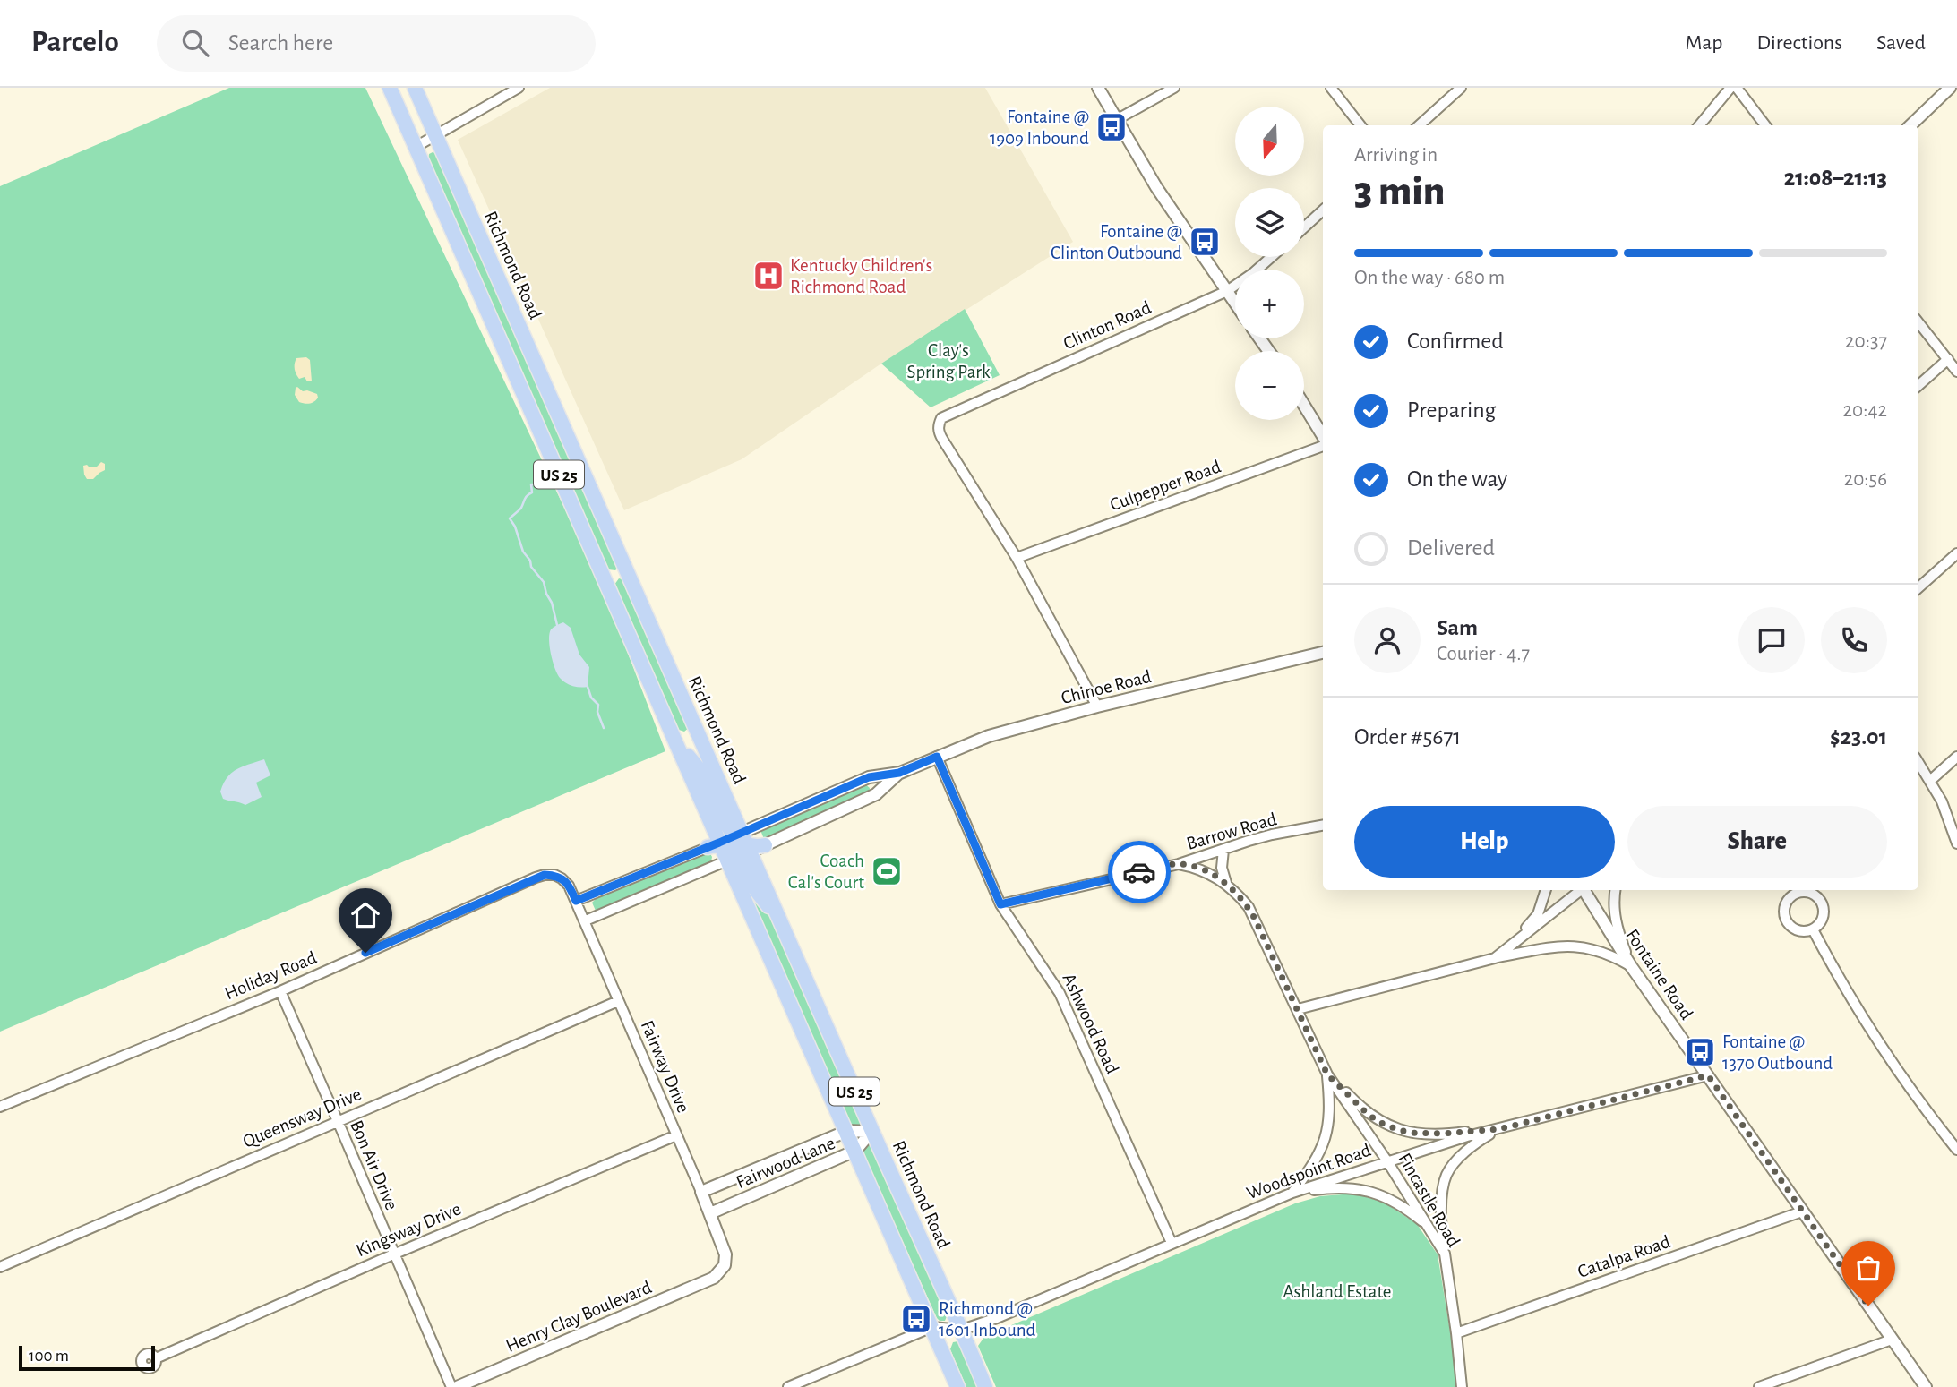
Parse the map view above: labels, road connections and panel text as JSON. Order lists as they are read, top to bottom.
{
  "streets": {
    "main road": ["Richmond Road", "US 25"],
    "street": [
      "Clinton Road",
      "Culpepper Road",
      "Chinoe Road",
      "Barrow Road",
      "Fontaine Road",
      "Holiday Road",
      "Ashwood Road",
      "Fairway Drive",
      "Queensway Drive",
      "Fairwood Lane",
      "Bon Air Drive",
      "Woodspoint Road",
      "Fincastle Road",
      "Kingsway Drive",
      "Catalpa Road",
      "Henry Clay Boulevard"
    ]
  },
  "crossings": [
    ["Richmond Road", "US 25"],
    ["Richmond Road", "Chinoe Road"],
    ["Richmond Road", "Fairwood Lane"],
    ["Richmond Road", "Woodspoint Road"],
    ["Clinton Road", "Culpepper Road"],
    ["US 25", "Chinoe Road"],
    ["US 25", "Fairwood Lane"],
    ["US 25", "Woodspoint Road"],
    ["Chinoe Road", "Ashwood Road"],
    ["Barrow Road", "Ashwood Road"],
    ["Barrow Road", "Fincastle Road"],
    ["Fontaine Road", "Woodspoint Road"],
    ["Fontaine Road", "Catalpa Road"],
    ["Holiday Road", "Fairway Drive"],
    ["Holiday Road", "Bon Air Drive"],
    ["Ashwood Road", "Woodspoint Road"],
    ["Fairway Drive", "Queensway Drive"],
    ["Fairway Drive", "Fairwood Lane"],
    ["Fairway Drive", "Kingsway Drive"],
    ["Fairway Drive", "Henry Clay Boulevard"],
    ["Queensway Drive", "Bon Air Drive"],
    ["Bon Air Drive", "Kingsway Drive"],
    ["Woodspoint Road", "Fincastle Road"],
    ["Fincastle Road", "Catalpa Road"]
  ],
  "parks": ["Clay's Spring Park", "Ashland Estate"],
  "places": {
    "bus stop": [
      "Fontaine @ 1909 Inbound",
      "Fontaine @ Clinton Outbound",
      "Fontaine @ 1370 Outbound",
      "Richmond @ 1601 Inbound"
    ],
    "hospital": ["Kentucky Children's Richmond Road"],
    "sports": ["Coach Cal's Court"]
  },
  "scale_bar": "100 m",
  "north": "bottom",
  "page": {
    "header": "Parcelo",
    "search": "Search here",
    "nav": ["Map", "Directions", "Saved"],
    "map_buttons": ["+", "−"],
    "heading": ["3 min", "Arriving in", "21:08–21:13"],
    "panel": [
      "Sam",
      "Courier · 4.7",
      "Order #5671",
      "$23.01"
    ],
    "bar": "On the way · 680 m",
    "list": [
      ["Confirmed", "20:37"],
      ["Preparing", "20:42"],
      ["On the way", "20:56"],
      "Delivered"
    ],
    "buttons": ["Help", "Share"],
    "scale": "100 m"
  }
}
